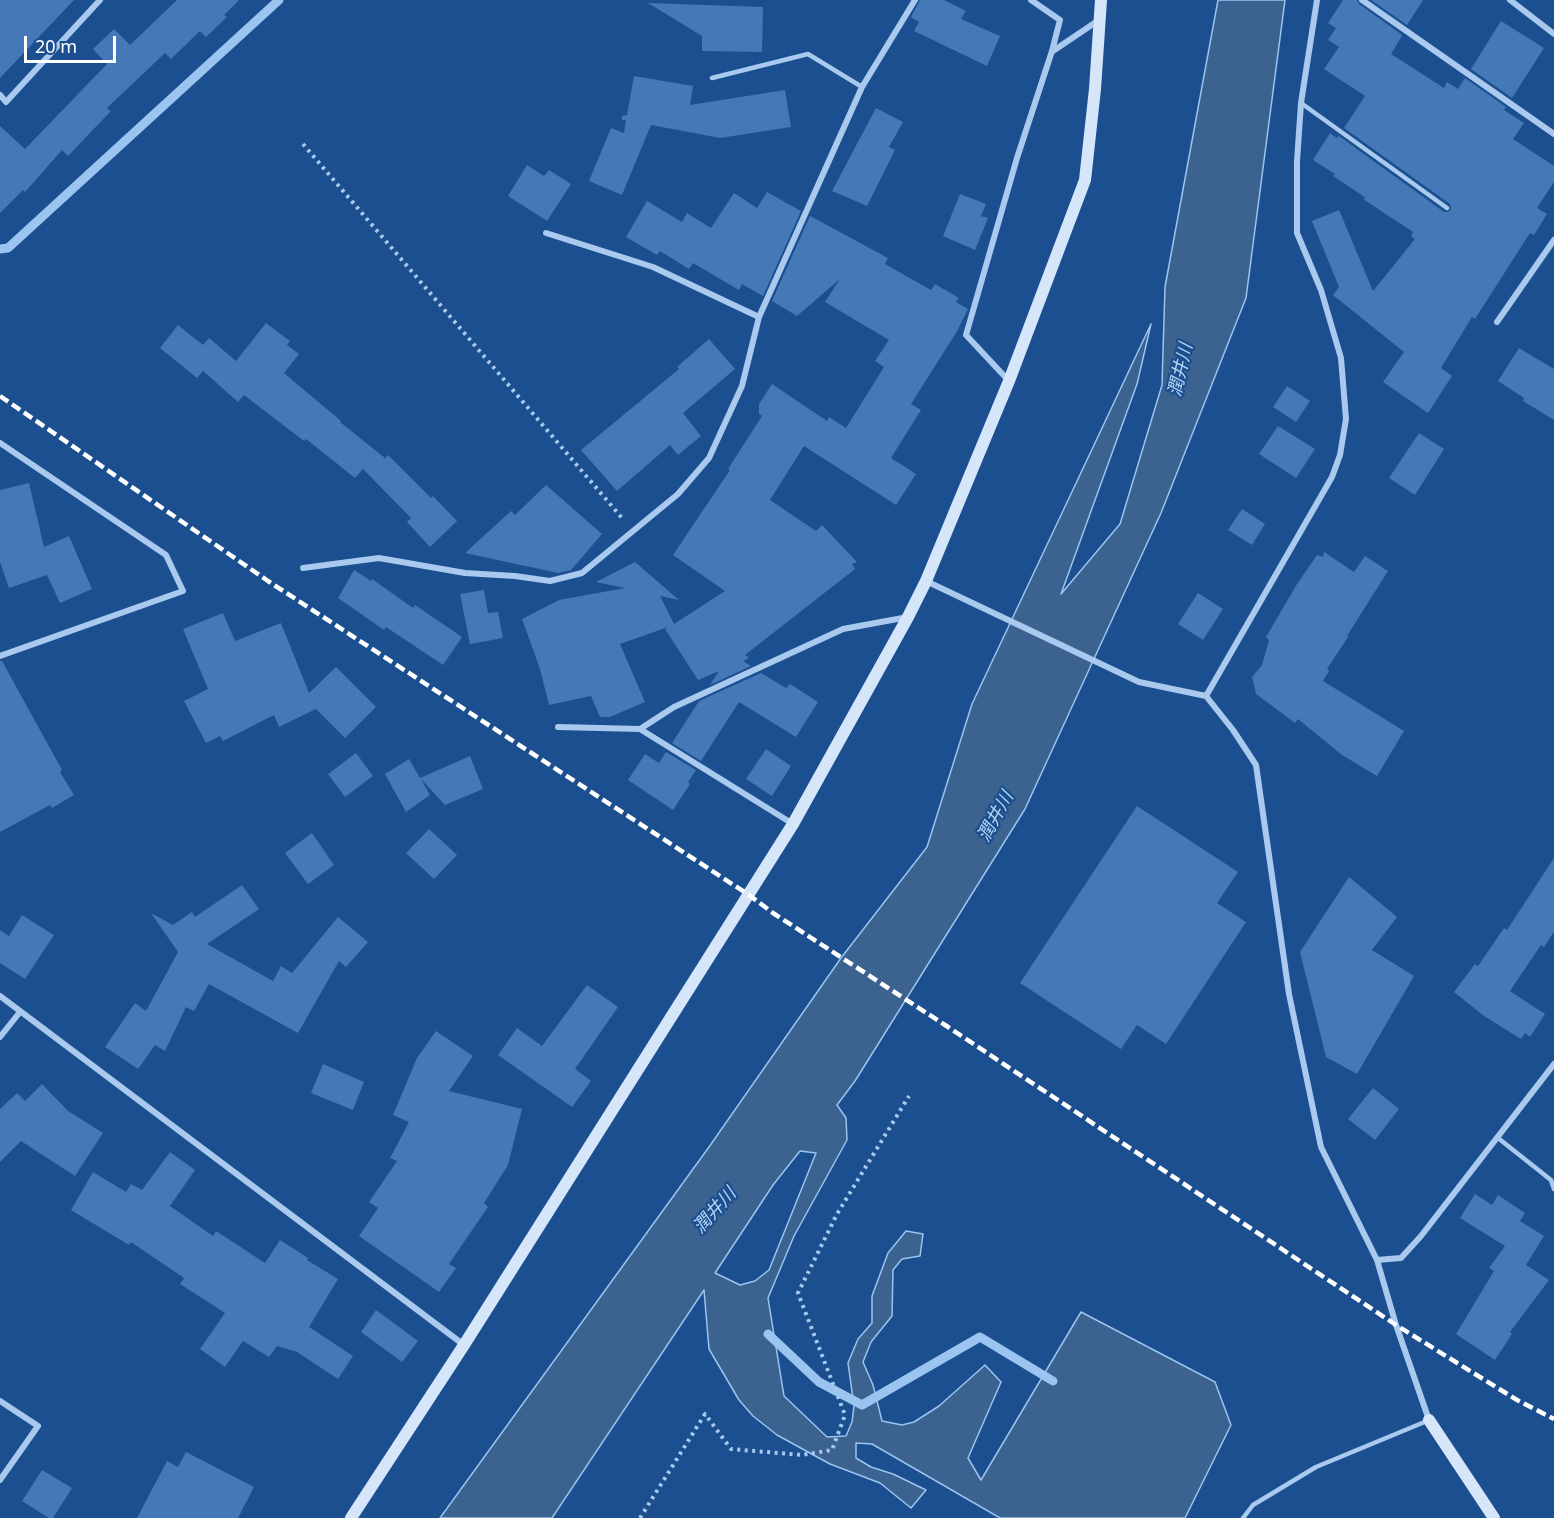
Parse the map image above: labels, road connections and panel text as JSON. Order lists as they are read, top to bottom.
{
  "water": ["潤井川"],
  "scale_bar": "20 m"
}
